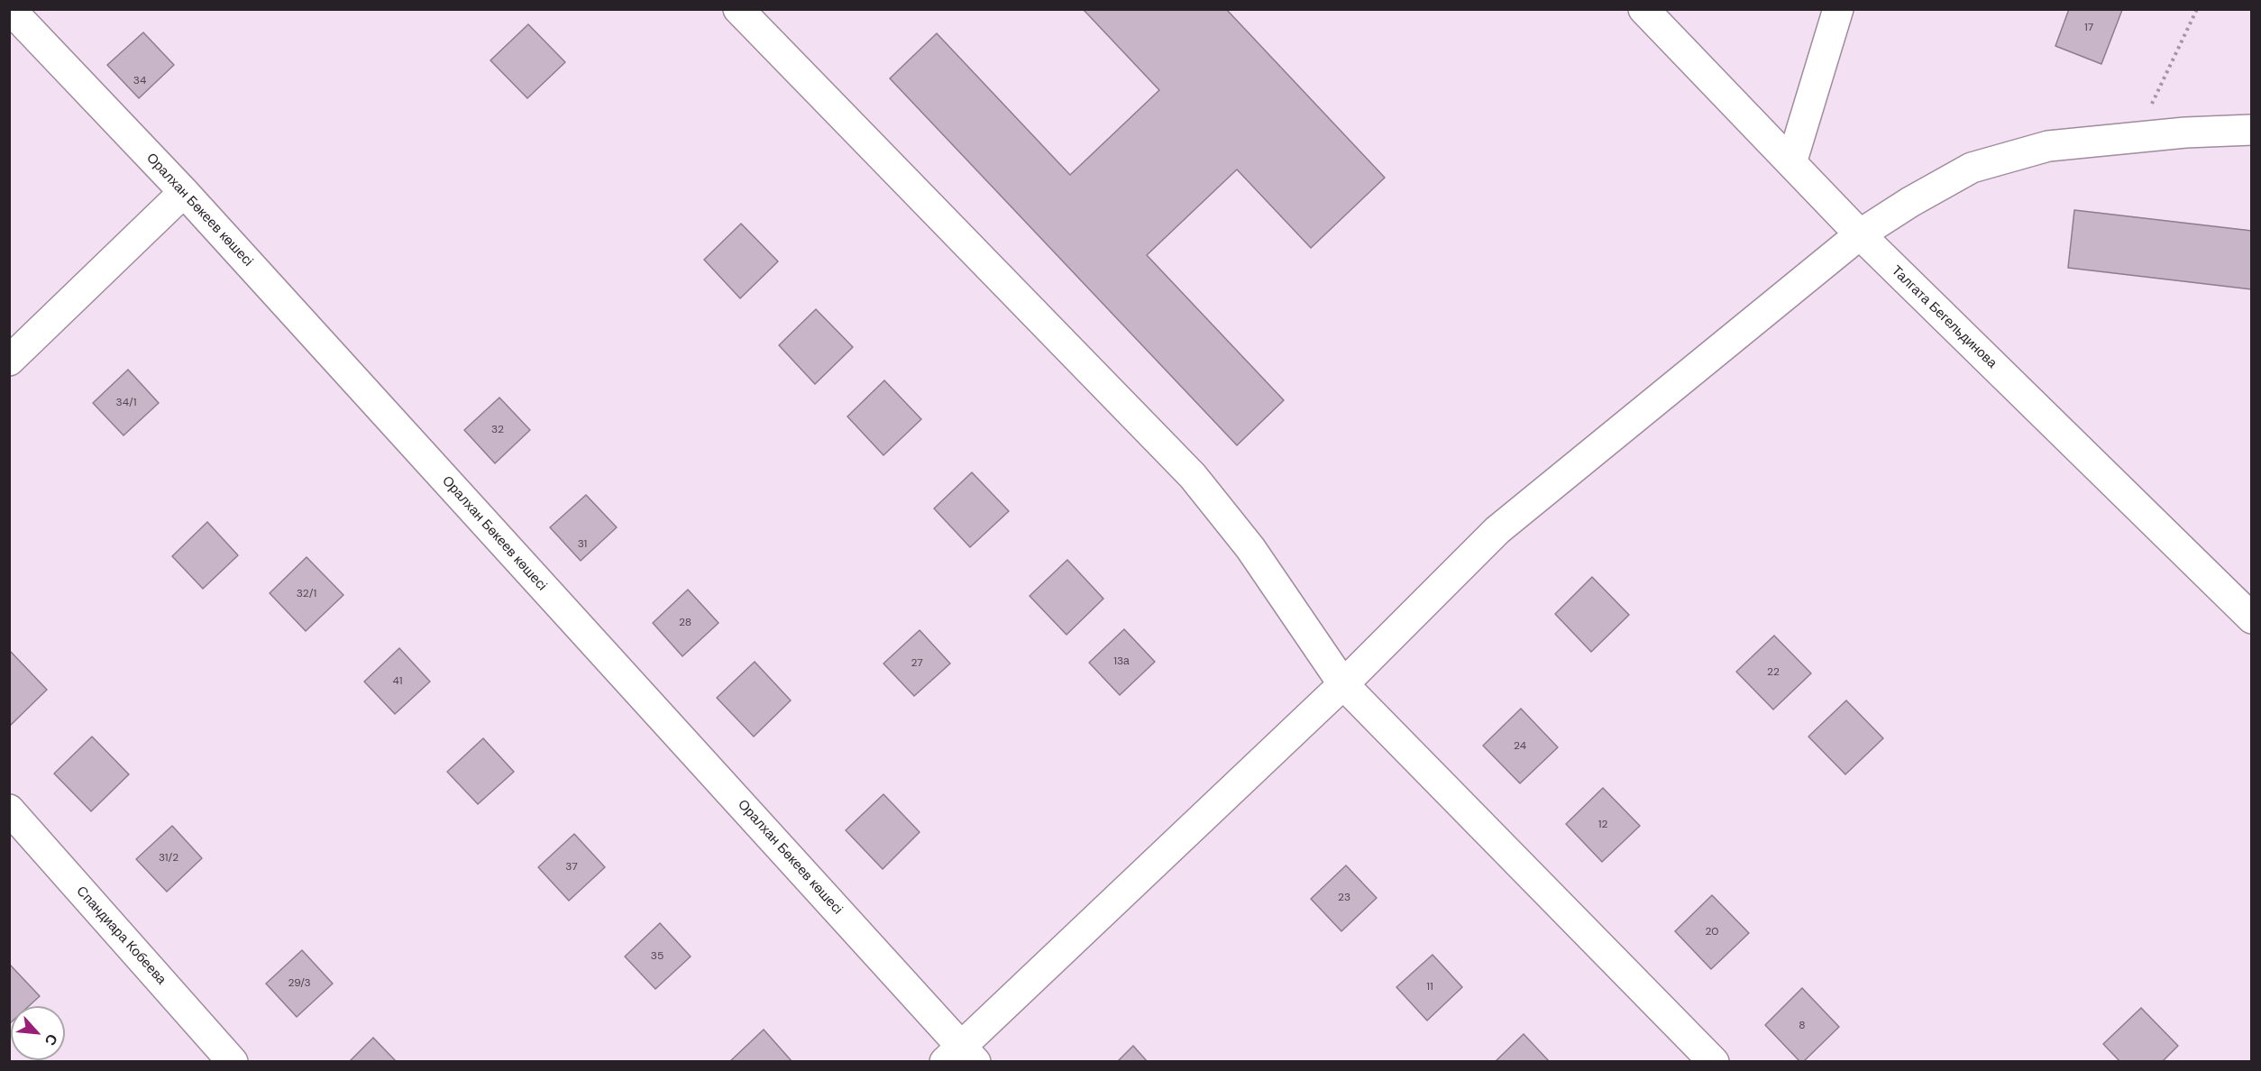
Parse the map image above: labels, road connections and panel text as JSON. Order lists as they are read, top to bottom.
{
  "streets": {
    "street": ["Оралхан Бөкеев көшесі", "Талгата Бегельдинова", "Спандиара Кобеева"]
  },
  "house_numbers": [
    "17",
    "34",
    "34/1",
    "32",
    "31",
    "32/1",
    "28",
    "13а",
    "27",
    "22",
    "41",
    "24",
    "12",
    "31/2",
    "37",
    "23",
    "20",
    "35",
    "29/3",
    "11",
    "8"
  ],
  "north": "bottom right"
}
